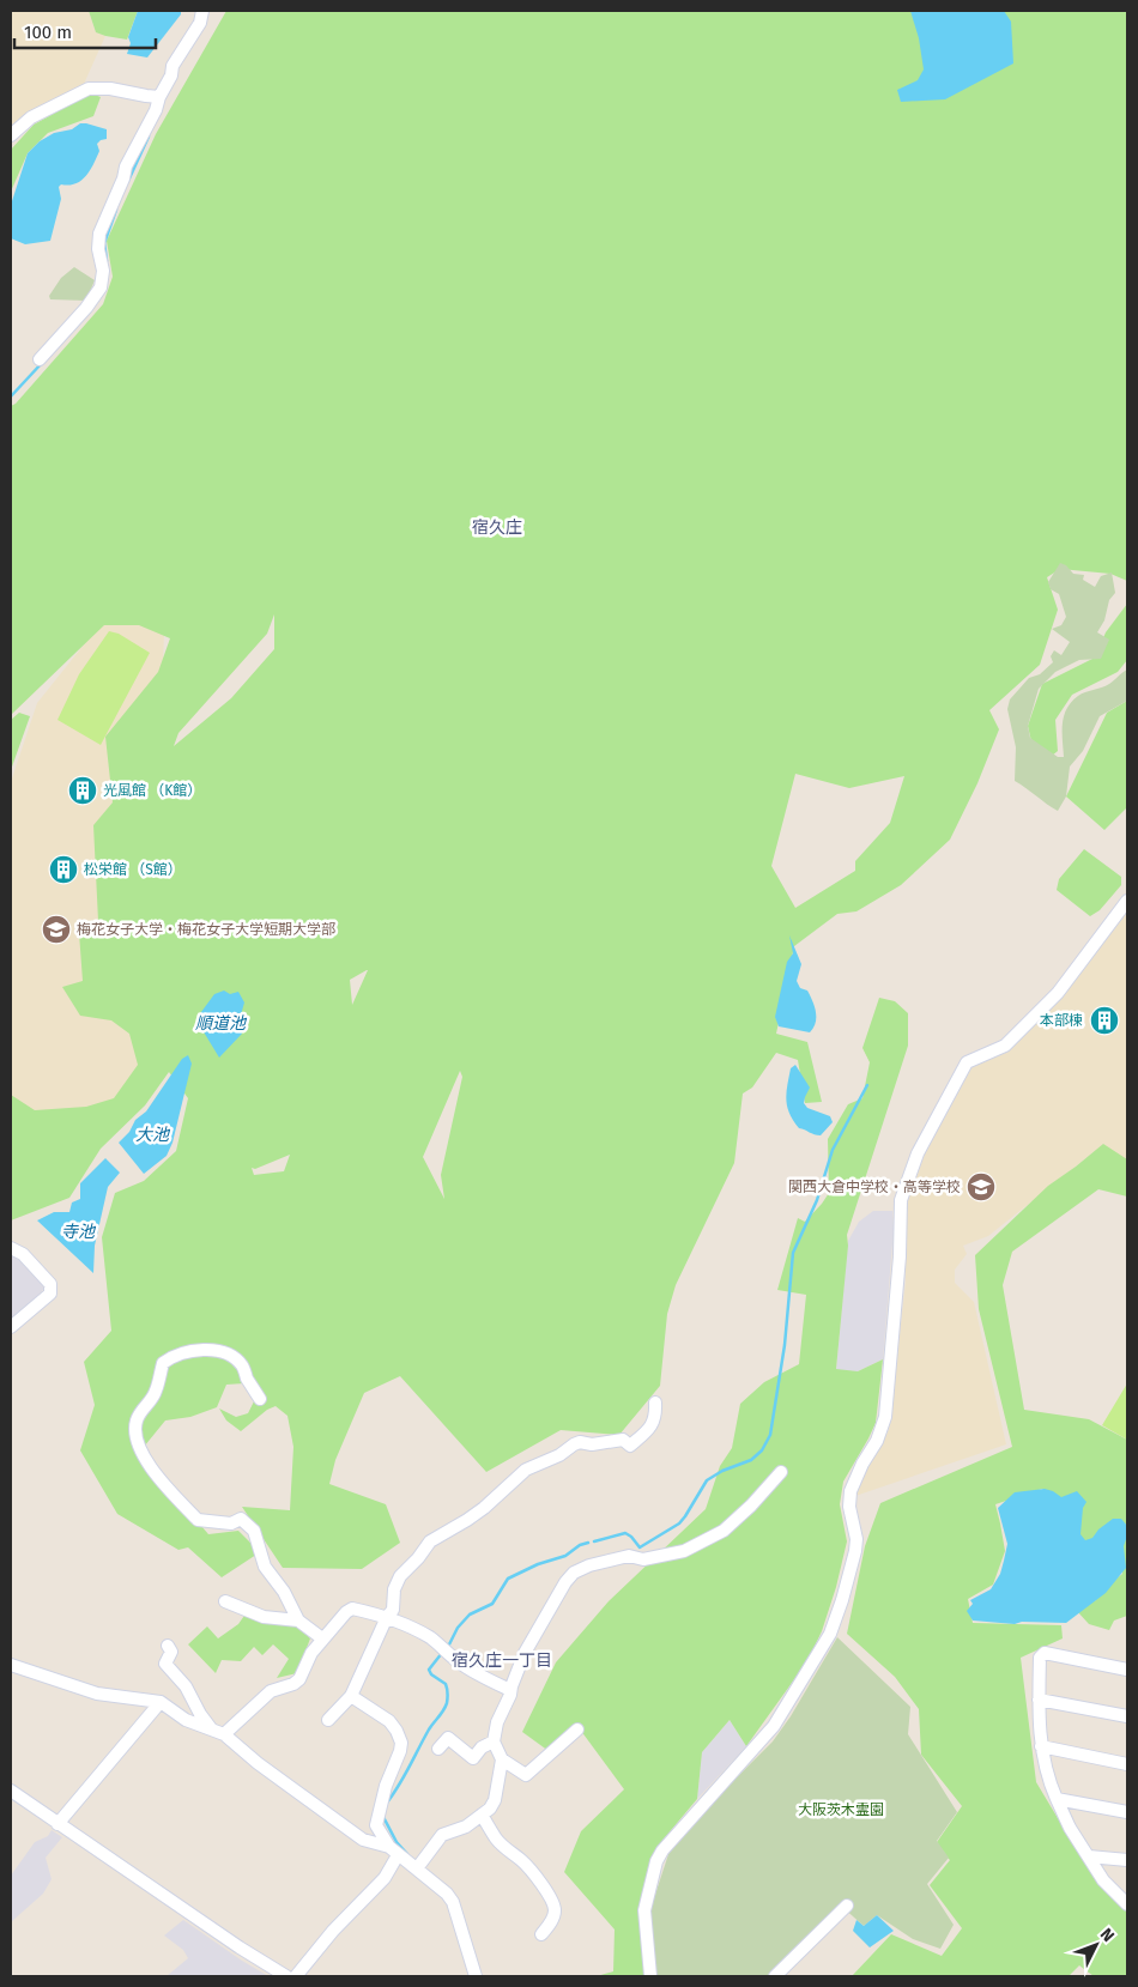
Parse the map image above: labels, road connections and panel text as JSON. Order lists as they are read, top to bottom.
{
  "districts": ["宿久庄", "宿久庄一丁目"],
  "water": ["順道池", "大池", "寺池"],
  "parks": ["大阪茨木霊園"],
  "places": {
    "building": ["光風館 （K館）", "松栄館 （S館）", "本部棟"],
    "school or university": ["梅花女子大学・梅花女子大学短期大学部", "関西大倉中学校・高等学校"]
  },
  "scale_bar": "100 m",
  "north": "top right"
}
